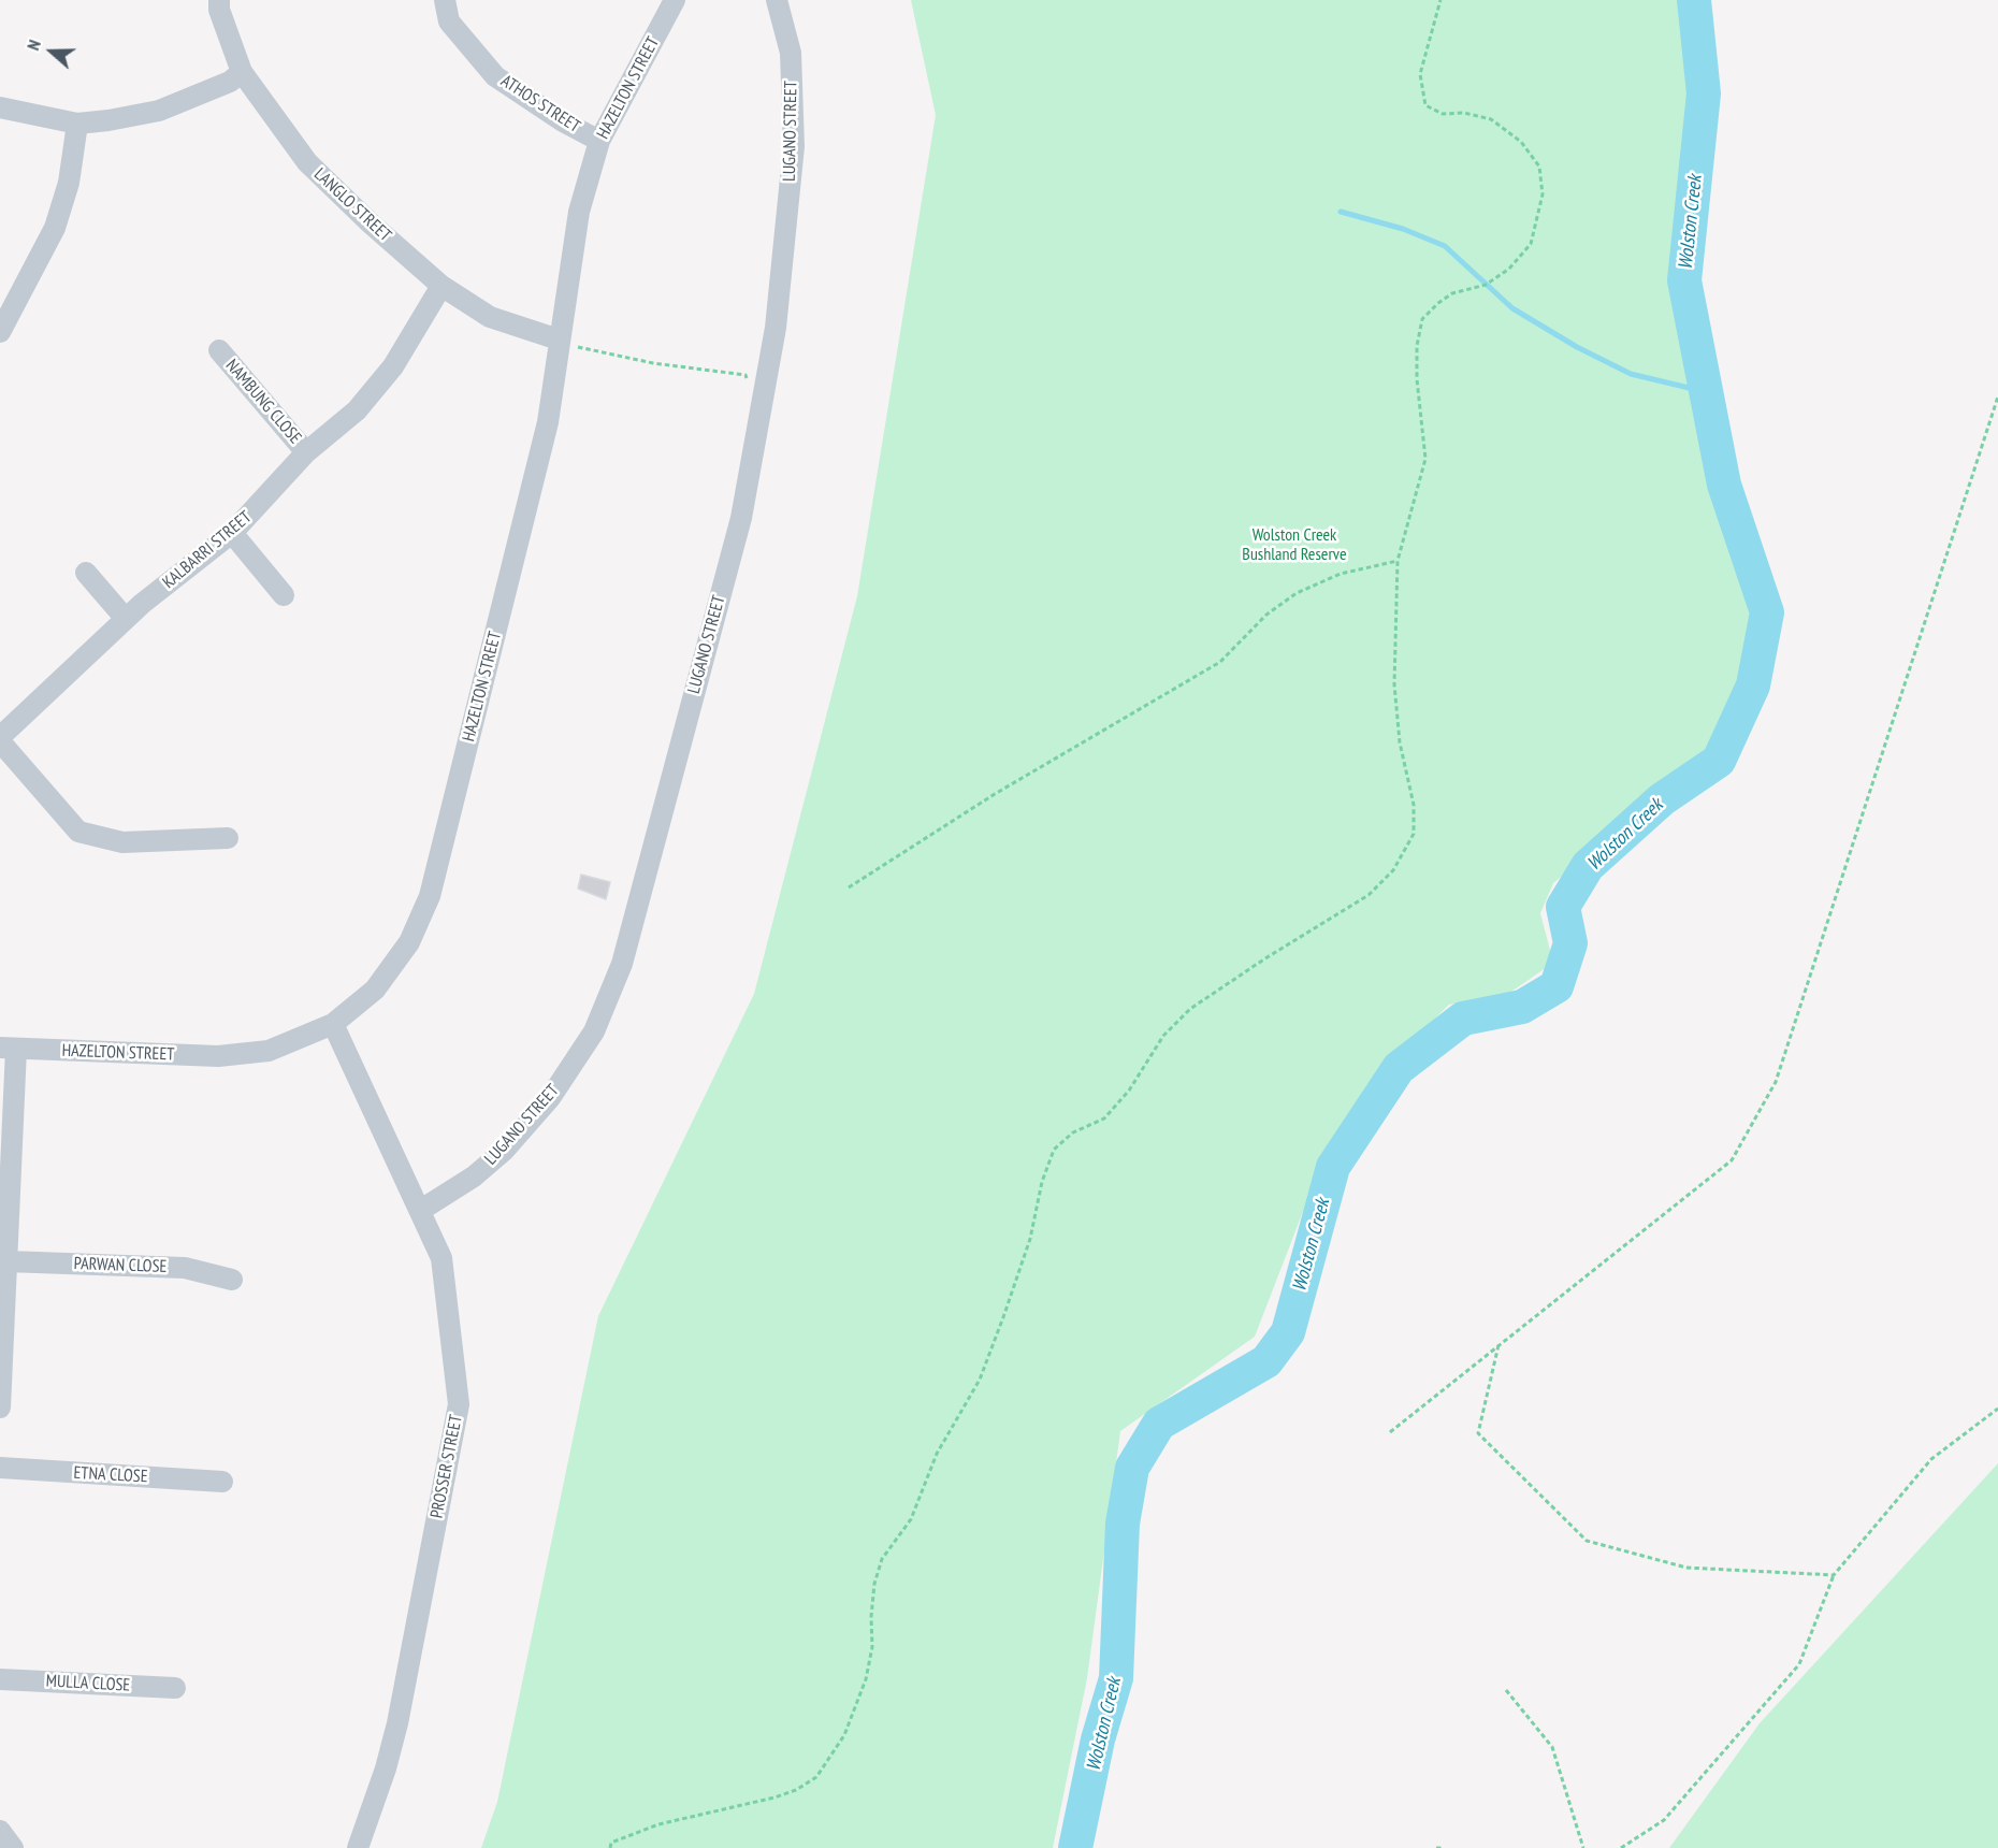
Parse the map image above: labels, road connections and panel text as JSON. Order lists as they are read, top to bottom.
{
  "streets": {
    "street": [
      "HAZELTON STREET",
      "ATHOS STREET",
      "LUGANO STREET",
      "LANGLO STREET",
      "NAMBUNG CLOSE",
      "KALBARRI STREET",
      "PARWAN CLOSE",
      "PROSSER STREET",
      "ETNA CLOSE",
      "MULLA CLOSE"
    ]
  },
  "crossings": [
    ["HAZELTON STREET", "ATHOS STREET"],
    ["HAZELTON STREET", "LANGLO STREET"],
    ["HAZELTON STREET", "PROSSER STREET"],
    ["LUGANO STREET", "PROSSER STREET"],
    ["LANGLO STREET", "KALBARRI STREET"],
    ["NAMBUNG CLOSE", "KALBARRI STREET"]
  ],
  "water": ["Wolston Creek"],
  "parks": ["Wolston Creek Bushland Reserve"],
  "north": "left"
}
